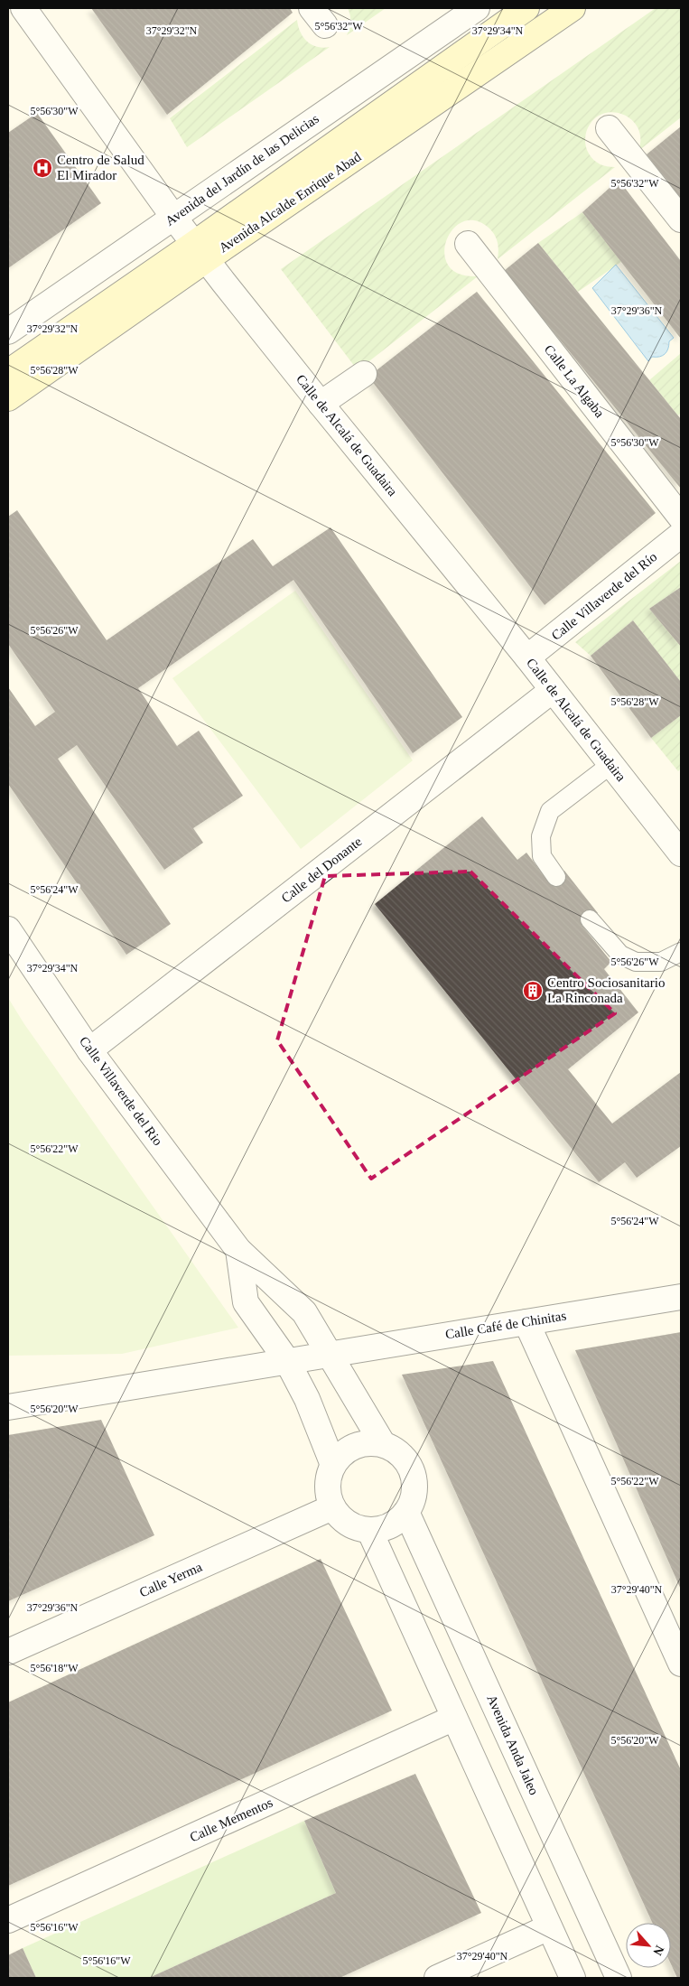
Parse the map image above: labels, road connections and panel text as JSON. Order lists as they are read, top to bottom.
{
  "streets": {
    "main road": ["Avenida Alcalde Enrique Abad"],
    "street": [
      "Avenida del Jardín de las Delicias",
      "Calle La Algaba",
      "Calle de Alcalá de Guadaira",
      "Calle Villaverde del Río",
      "Calle del Donante",
      "Calle Villaverde del Rio",
      "Calle Café de Chinitas",
      "Calle Yerma",
      "Avenida Anda Jaleo",
      "Calle Mementos"
    ]
  },
  "crossings": [
    ["Avenida del Jardín de las Delicias", "Calle de Alcalá de Guadaira"],
    ["Avenida Alcalde Enrique Abad", "Calle de Alcalá de Guadaira"],
    ["Calle de Alcalá de Guadaira", "Calle Villaverde del Río"],
    ["Calle de Alcalá de Guadaira", "Calle del Donante"],
    ["Calle del Donante", "Calle Villaverde del Rio"],
    ["Calle Villaverde del Rio", "Calle Café de Chinitas"],
    ["Calle Yerma", "Avenida Anda Jaleo"]
  ],
  "places": {
    "hospital": ["Centro de Salud El Mirador"],
    "building": ["Centro Sociosanitario La Rinconada"]
  },
  "north": "bottom right",
  "coordinates": [
    "5°56'32\"W",
    "37°29'32\"N",
    "37°29'34\"N",
    "5°56'30\"W",
    "37°29'36\"N",
    "5°56'28\"W",
    "5°56'26\"W",
    "5°56'24\"W",
    "5°56'22\"W",
    "5°56'20\"W",
    "37°29'40\"N",
    "5°56'18\"W",
    "5°56'16\"W"
  ]
}
